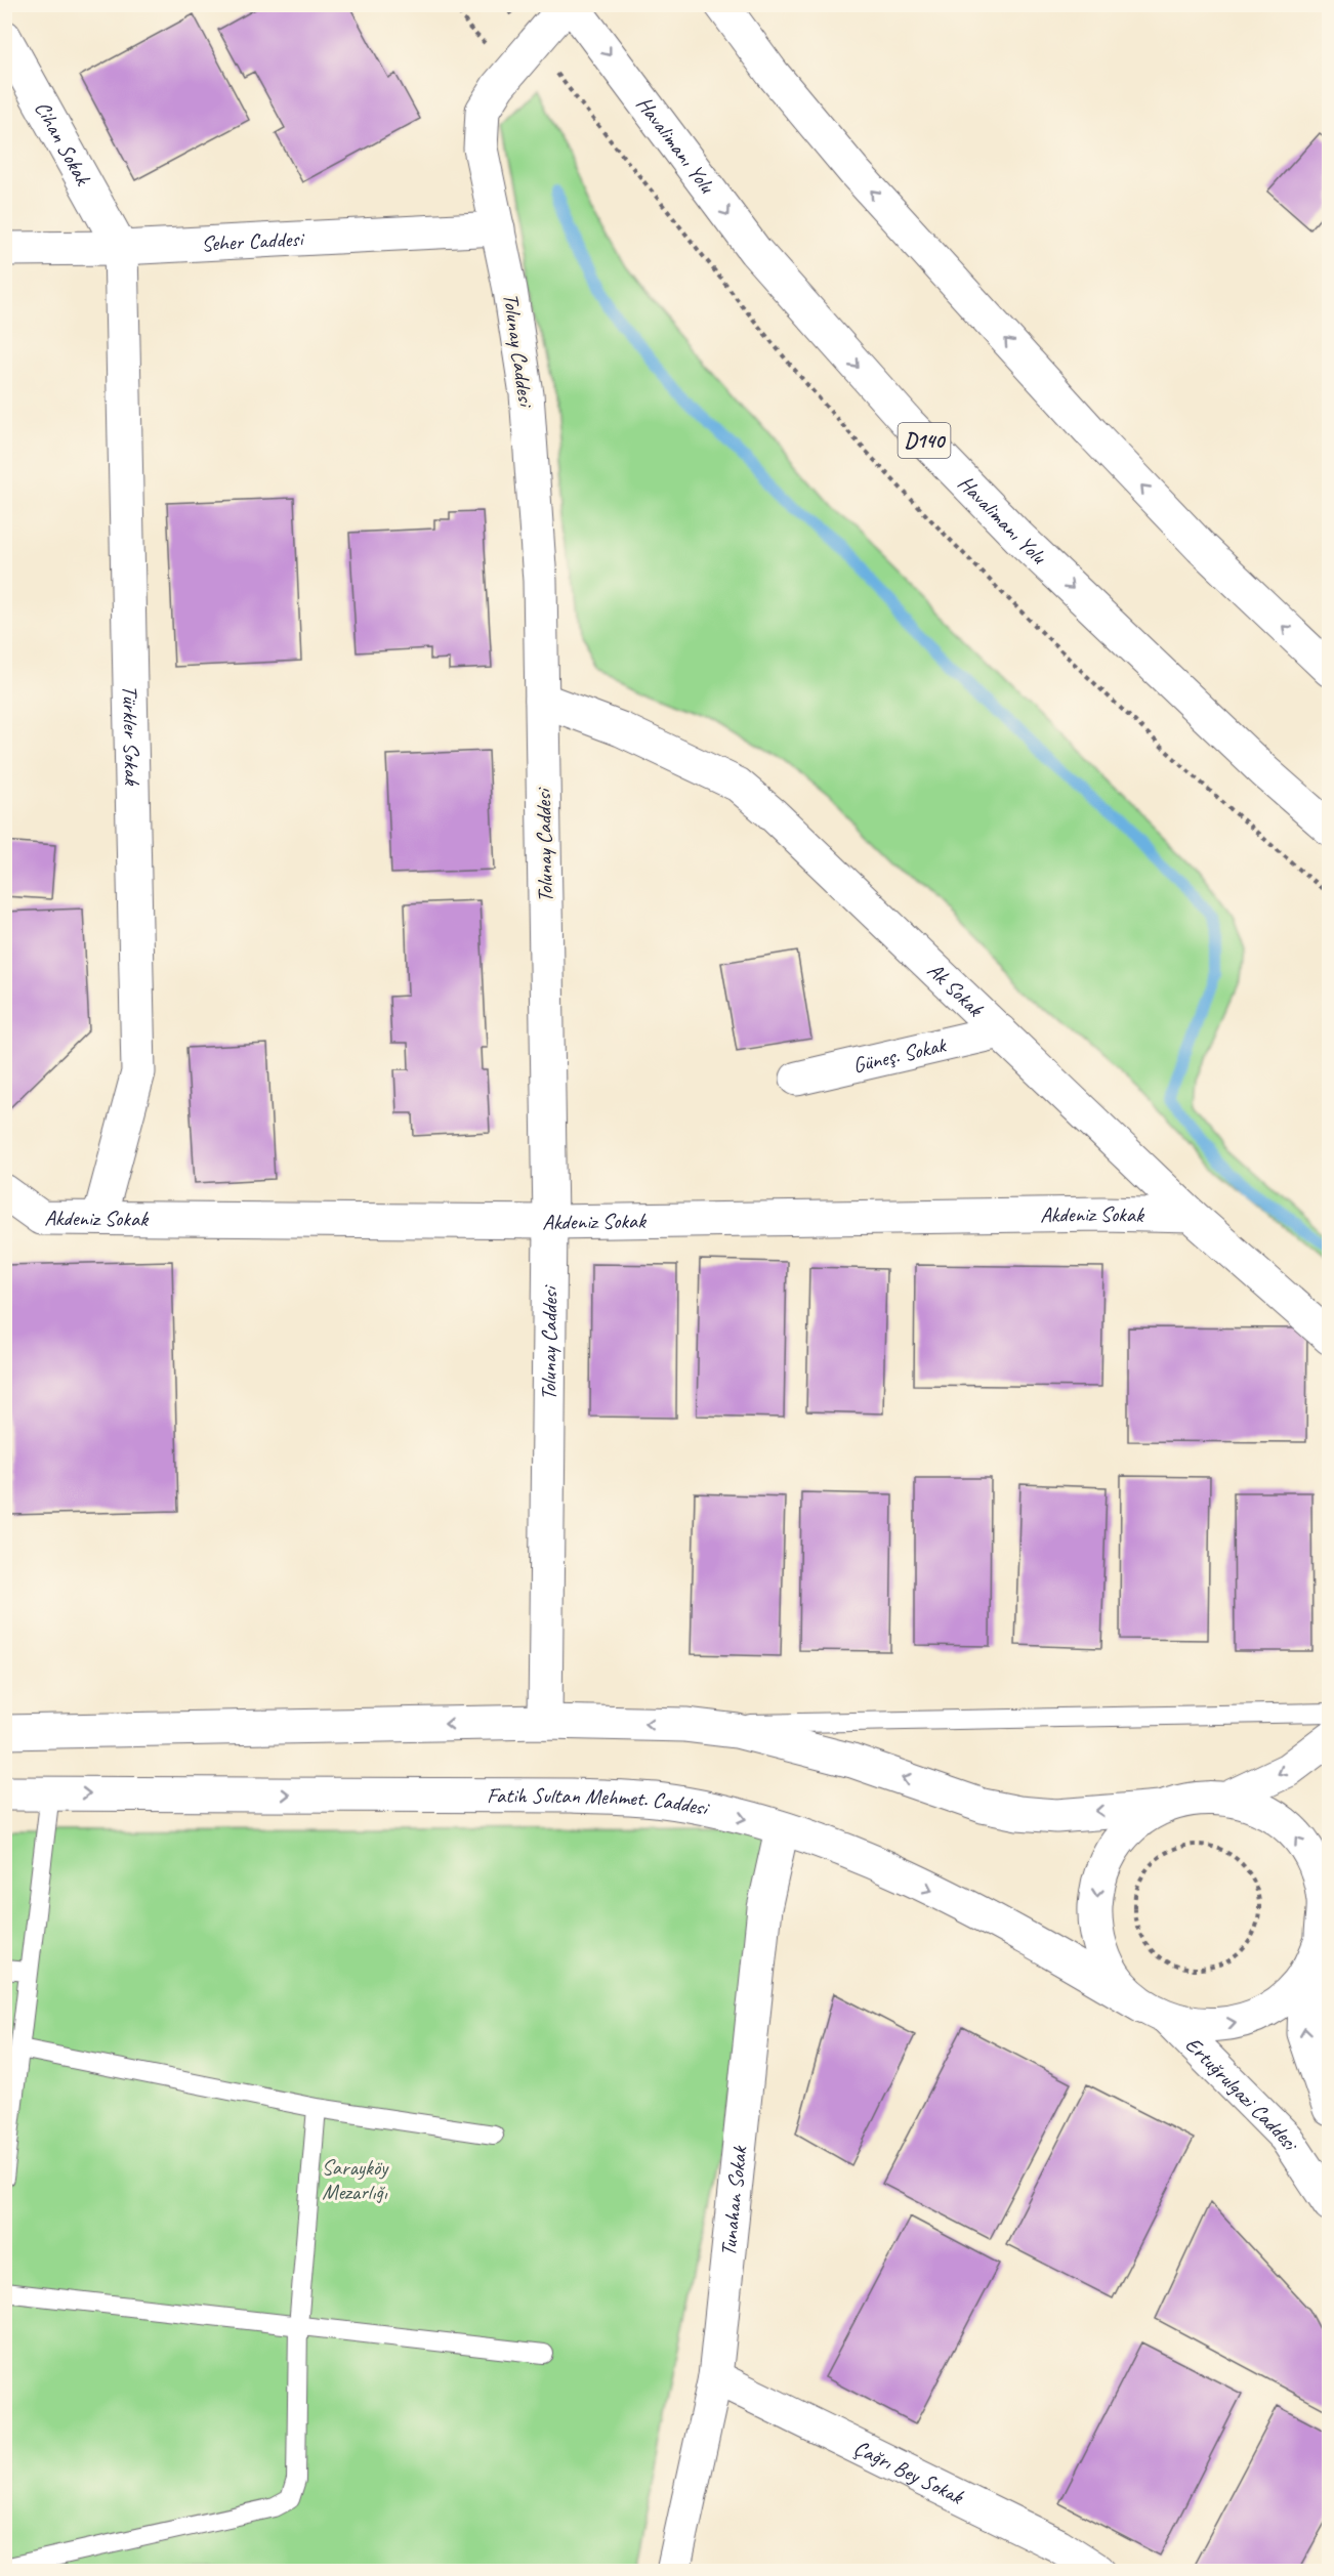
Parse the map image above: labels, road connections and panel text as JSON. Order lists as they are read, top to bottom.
{
  "streets": {
    "main road": [
      "Cihan Sokak",
      "Havalimanı Yolu",
      "Seher Caddesi",
      "Tolunay Caddesi",
      "D140",
      "Türkler Sokak",
      "Ak Sokak",
      "Güneş. Sokak",
      "Akdeniz Sokak",
      "Fatih Sultan Mehmet. Caddesi",
      "Ertuğrulgazi Caddesi",
      "Tunahan Sokak",
      "Çağrı Bey Sokak"
    ]
  },
  "crossings": [
    ["Cihan Sokak", "Seher Caddesi"],
    ["Cihan Sokak", "Türkler Sokak"],
    ["Havalimanı Yolu", "Tolunay Caddesi"],
    ["Seher Caddesi", "Tolunay Caddesi"],
    ["Seher Caddesi", "Türkler Sokak"],
    ["Tolunay Caddesi", "Ak Sokak"],
    ["Tolunay Caddesi", "Akdeniz Sokak"],
    ["Tolunay Caddesi", "Fatih Sultan Mehmet. Caddesi"],
    ["Türkler Sokak", "Akdeniz Sokak"],
    ["Ak Sokak", "Güneş. Sokak"],
    ["Ak Sokak", "Akdeniz Sokak"],
    ["Fatih Sultan Mehmet. Caddesi", "Ertuğrulgazi Caddesi"],
    ["Fatih Sultan Mehmet. Caddesi", "Tunahan Sokak"],
    ["Tunahan Sokak", "Çağrı Bey Sokak"]
  ],
  "parks": ["Sarayköy Mezarlığı"]
}
